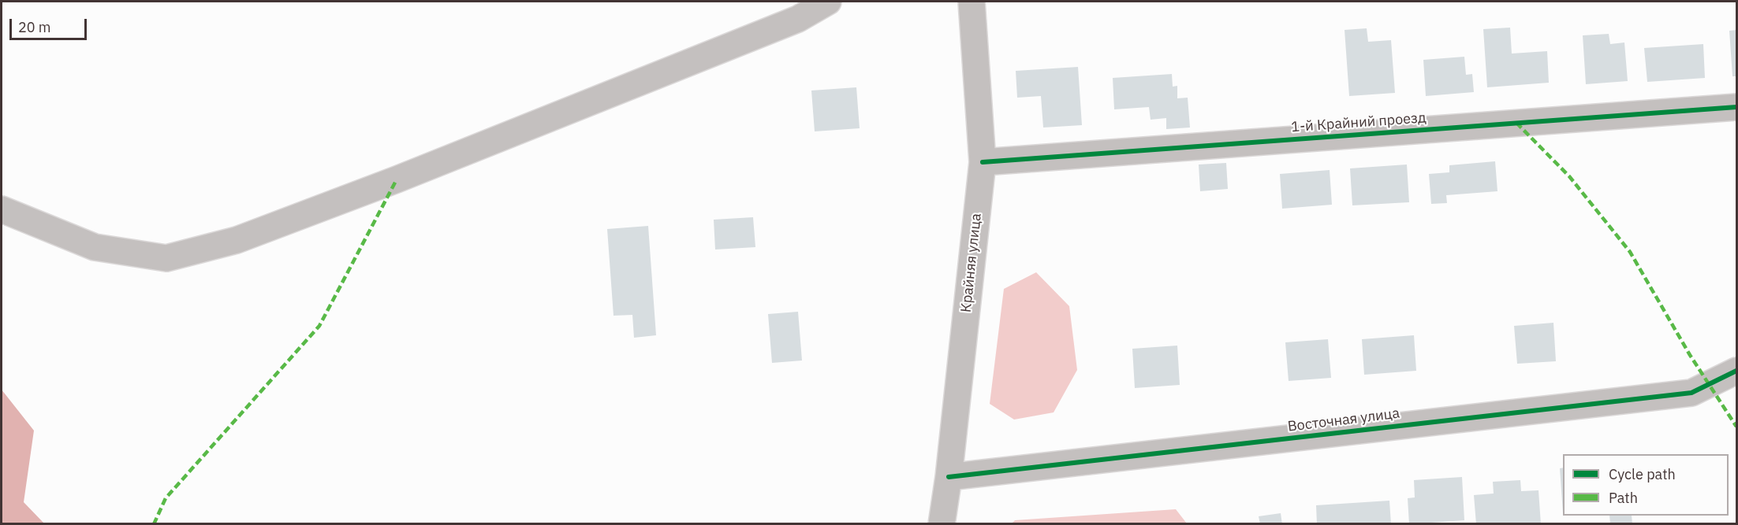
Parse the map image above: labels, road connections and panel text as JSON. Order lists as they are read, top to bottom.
{
  "streets": {
    "street": ["1-й Крайний проезд", "Крайняя улица", "Восточная улица"]
  },
  "crossings": [
    ["1-й Крайний проезд", "Крайняя улица"],
    ["Крайняя улица", "Восточная улица"]
  ],
  "legend": ["Cycle path", "Path"],
  "scale_bar": "20 m"
}
